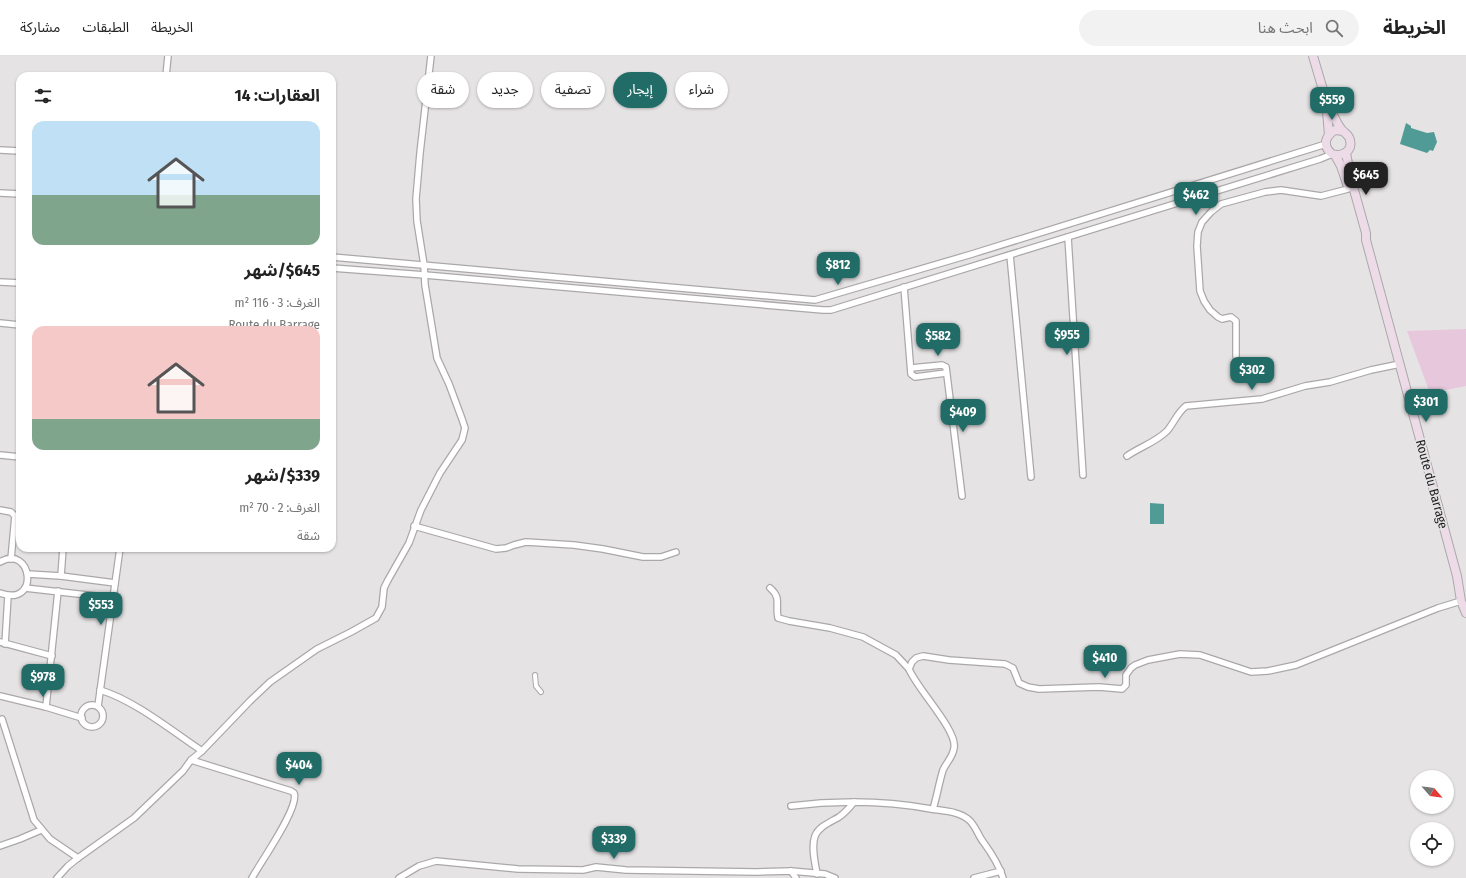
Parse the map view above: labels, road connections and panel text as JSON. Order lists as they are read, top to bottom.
{
  "streets": {
    "main road": ["Route du Barrage"]
  },
  "north": "bottom right",
  "page": {
    "header": "الخريطة",
    "search": "ابحث هنا",
    "nav": ["الخريطة", "الطبقات", "مشاركة"],
    "chip": [
      "شراء",
      "إيجار",
      "تصفية",
      "جديد",
      "شقة"
    ],
    "heading": "العقارات: 14",
    "price": [
      "$559",
      "$645",
      "$462",
      "$812",
      "$955",
      "$582",
      "$302",
      "$301",
      "$409",
      "$553",
      "$410",
      "$978",
      "$404",
      "$339"
    ],
    "list": [
      {
        "name": "$645/شهر",
        "note": "الغرف: 3 · 116 m² · Route du Barrage"
      },
      {
        "name": "$339/شهر",
        "note": "الغرف: 2 · 70 m² · شقة"
      }
    ]
  }
}
